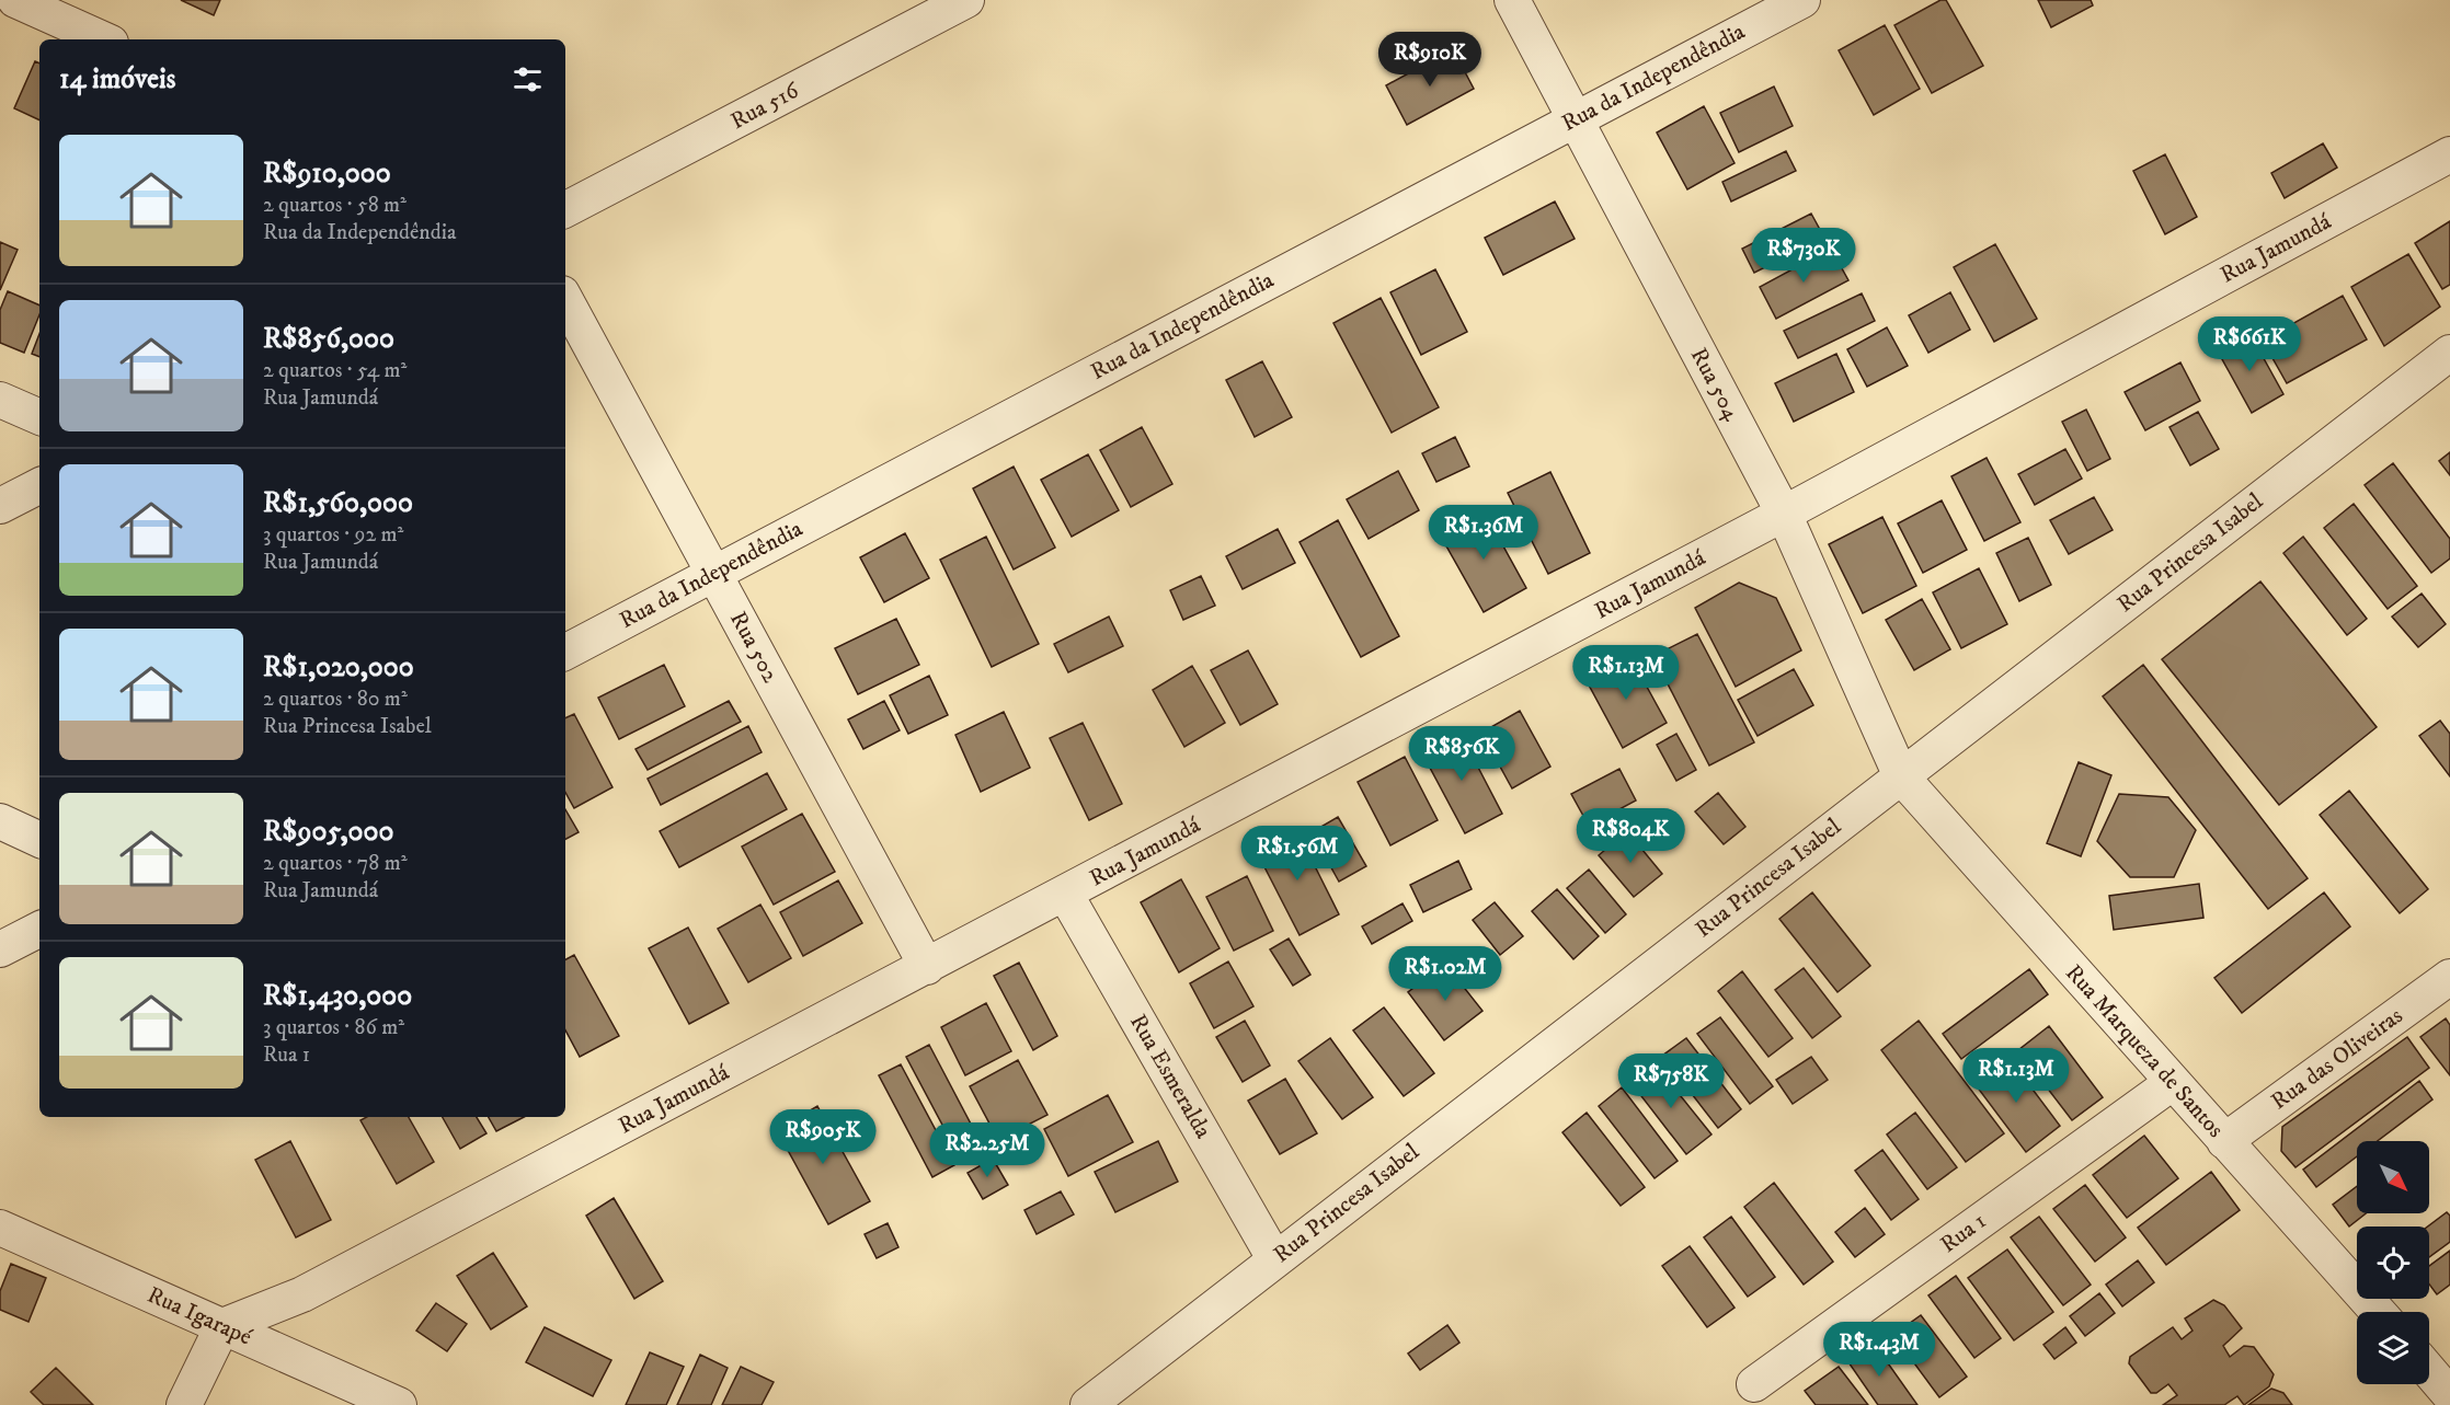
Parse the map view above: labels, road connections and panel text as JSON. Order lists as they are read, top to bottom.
{
  "streets": {
    "street": [
      "Rua da Independêndia",
      "Rua 516",
      "Rua Jamundá",
      "Rua 504",
      "Rua Princesa Isabel",
      "Rua 502",
      "Rua Marqueza de Santos",
      "Rua das Oliveiras",
      "Rua Esmeralda",
      "Rua 1",
      "Rua Igarapé"
    ]
  },
  "crossings": [
    ["Rua da Independêndia", "Rua 504"],
    ["Rua da Independêndia", "Rua 502"],
    ["Rua Jamundá", "Rua 504"],
    ["Rua Jamundá", "Rua 502"],
    ["Rua Jamundá", "Rua Esmeralda"],
    ["Rua Jamundá", "Rua Igarapé"],
    ["Rua 504", "Rua Princesa Isabel"],
    ["Rua 504", "Rua Marqueza de Santos"],
    ["Rua Princesa Isabel", "Rua Marqueza de Santos"],
    ["Rua Princesa Isabel", "Rua Esmeralda"],
    ["Rua Marqueza de Santos", "Rua das Oliveiras"],
    ["Rua Marqueza de Santos", "Rua 1"]
  ],
  "north": "bottom right",
  "page": {
    "price": [
      "R$910K",
      "R$730K",
      "R$661K",
      "R$1.36M",
      "R$1.13M",
      "R$856K",
      "R$804K",
      "R$1.56M",
      "R$1.02M",
      "R$1.13M",
      "R$758K",
      "R$905K",
      "R$2.25M",
      "R$1.43M"
    ],
    "heading": "14 imóveis",
    "list": [
      {
        "name": "R$910,000",
        "note": "2 quartos · 58 m² · Rua da Independêndia"
      },
      {
        "name": "R$856,000",
        "note": "2 quartos · 54 m² · Rua Jamundá"
      },
      {
        "name": "R$1,560,000",
        "note": "3 quartos · 92 m² · Rua Jamundá"
      },
      {
        "name": "R$1,020,000",
        "note": "2 quartos · 80 m² · Rua Princesa Isabel"
      },
      {
        "name": "R$905,000",
        "note": "2 quartos · 78 m² · Rua Jamundá"
      },
      {
        "name": "R$1,430,000",
        "note": "3 quartos · 86 m² · Rua 1"
      }
    ]
  }
}
